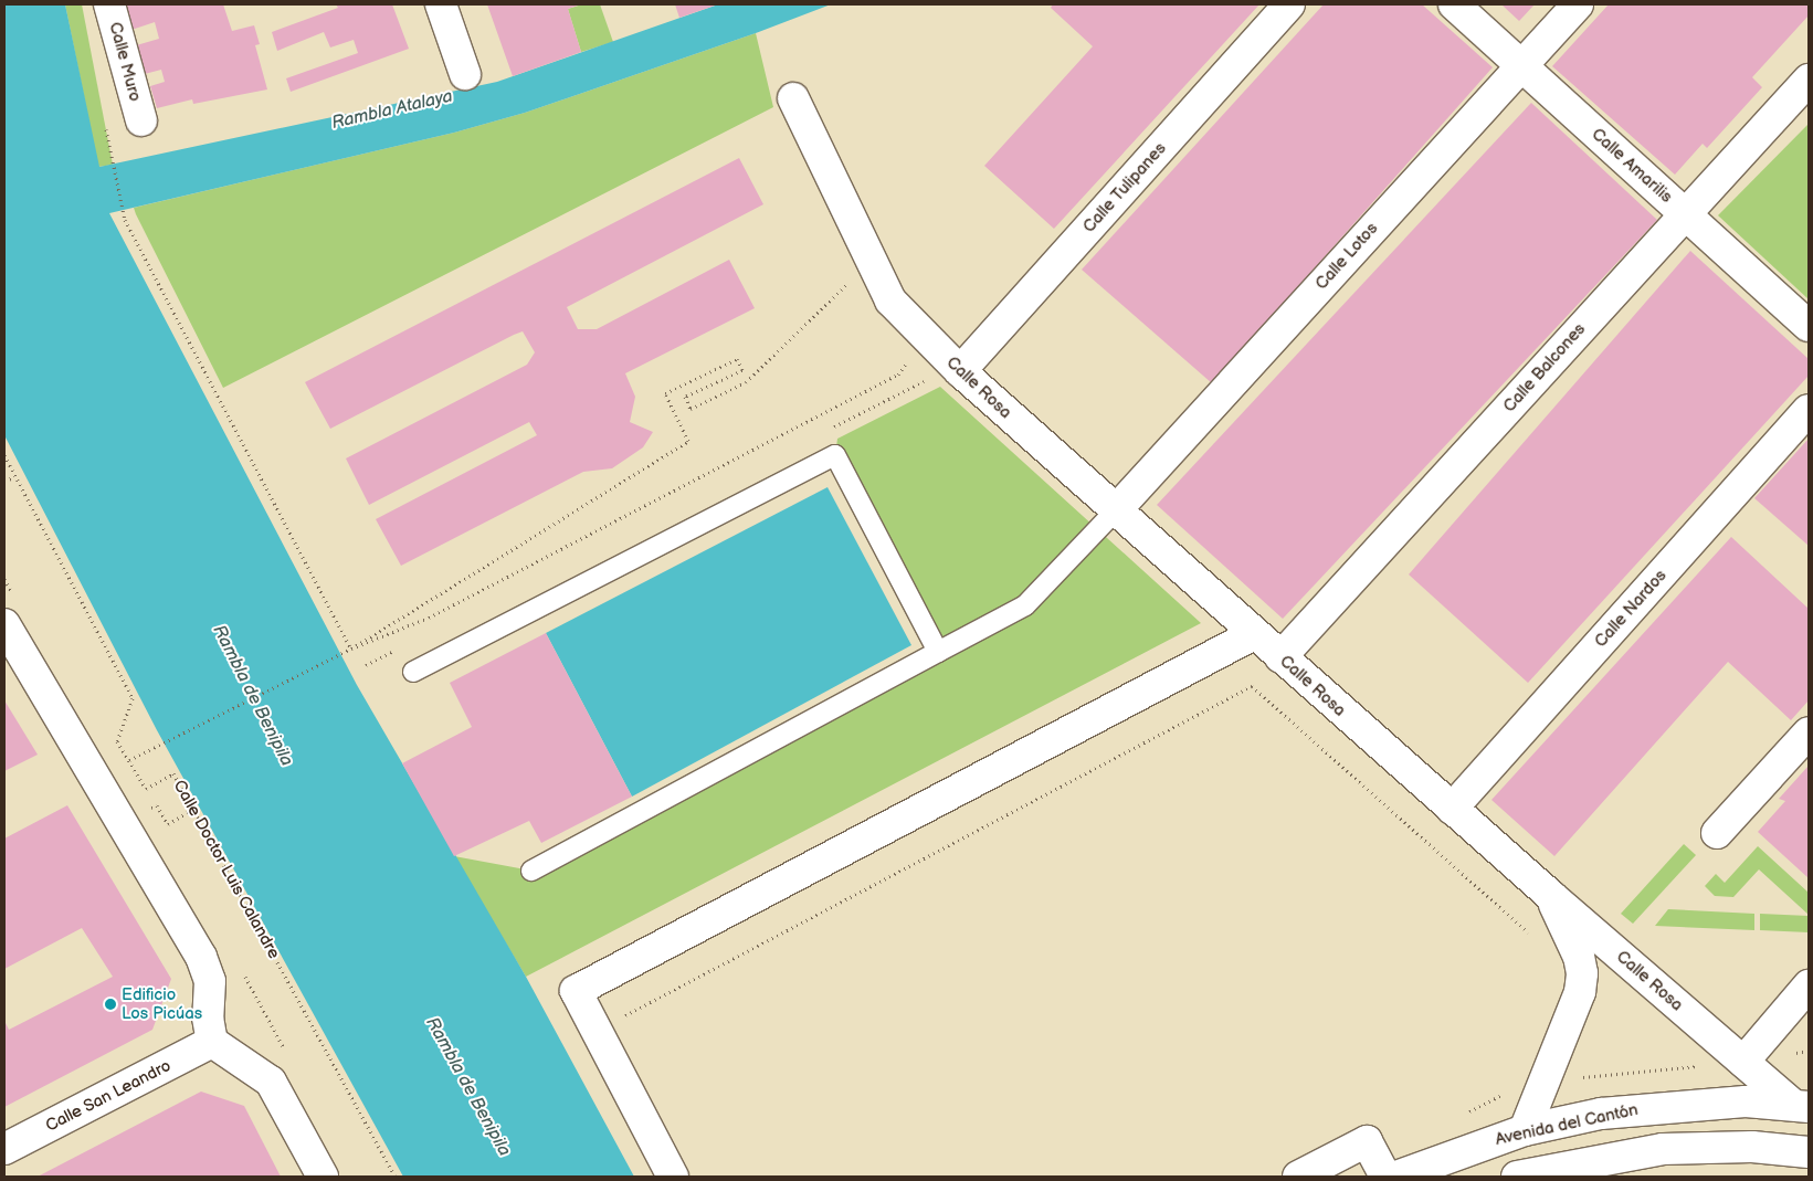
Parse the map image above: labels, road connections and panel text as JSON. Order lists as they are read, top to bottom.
{
  "streets": {
    "street": [
      "Calle Muro",
      "Calle Amarilis",
      "Calle Tulipanes",
      "Calle Lotos",
      "Calle Balcones",
      "Calle Rosa",
      "Calle Nardos",
      "Calle San Leandro",
      "Avenida del Cantón"
    ],
    "path": ["Calle Doctor Luis Calandre"]
  },
  "crossings": [
    ["Calle Amarilis", "Calle Lotos"],
    ["Calle Amarilis", "Calle Balcones"],
    ["Calle Tulipanes", "Calle Rosa"],
    ["Calle Lotos", "Calle Rosa"],
    ["Calle Balcones", "Calle Rosa"],
    ["Calle Rosa", "Calle Nardos"],
    ["Calle Rosa", "Avenida del Cantón"]
  ],
  "water": ["Rambla Atalaya", "Rambla de Benipila"],
  "places": ["Edificio Los Picúas"]
}
